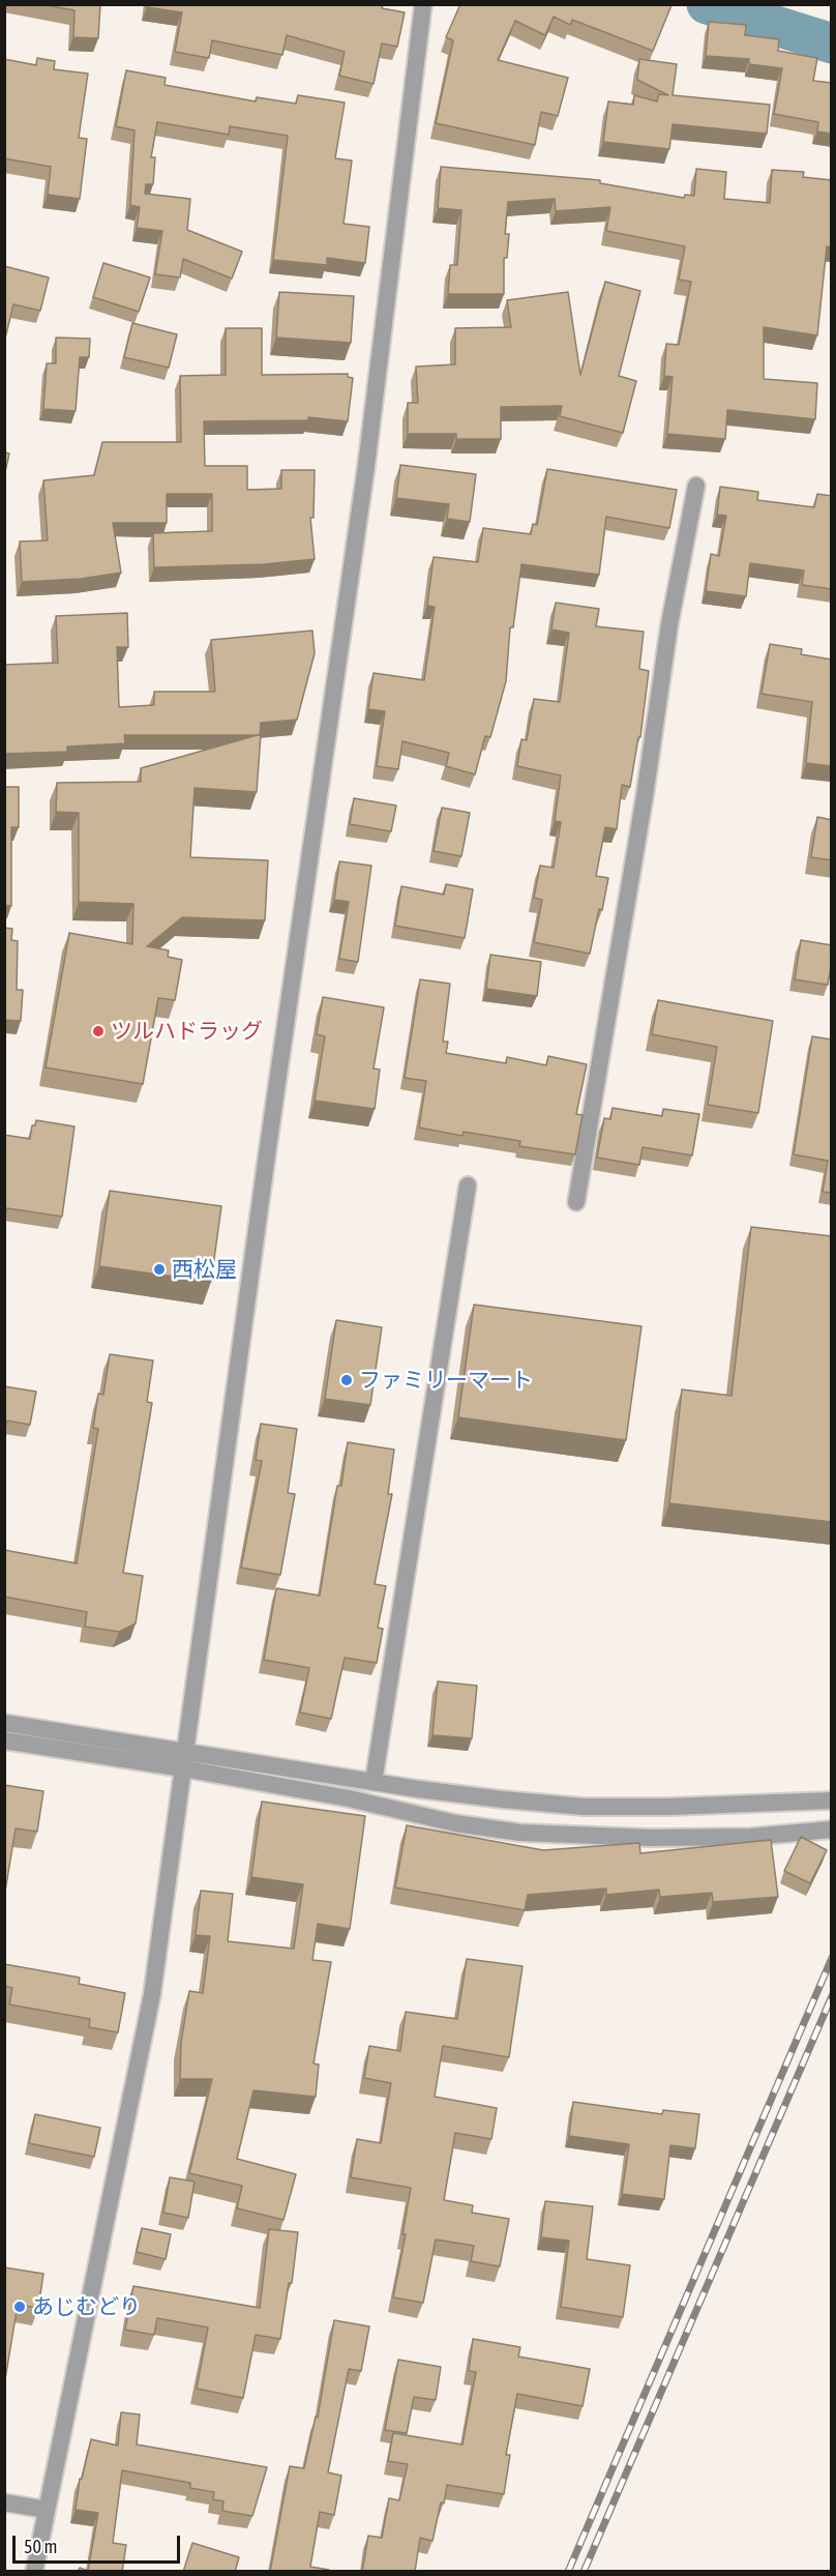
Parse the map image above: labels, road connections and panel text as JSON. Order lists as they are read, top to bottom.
{
  "places": [
    "ツルハドラッグ",
    "西松屋",
    "ファミリーマート",
    "あじむどり"
  ],
  "scale_bar": "50 m"
}
